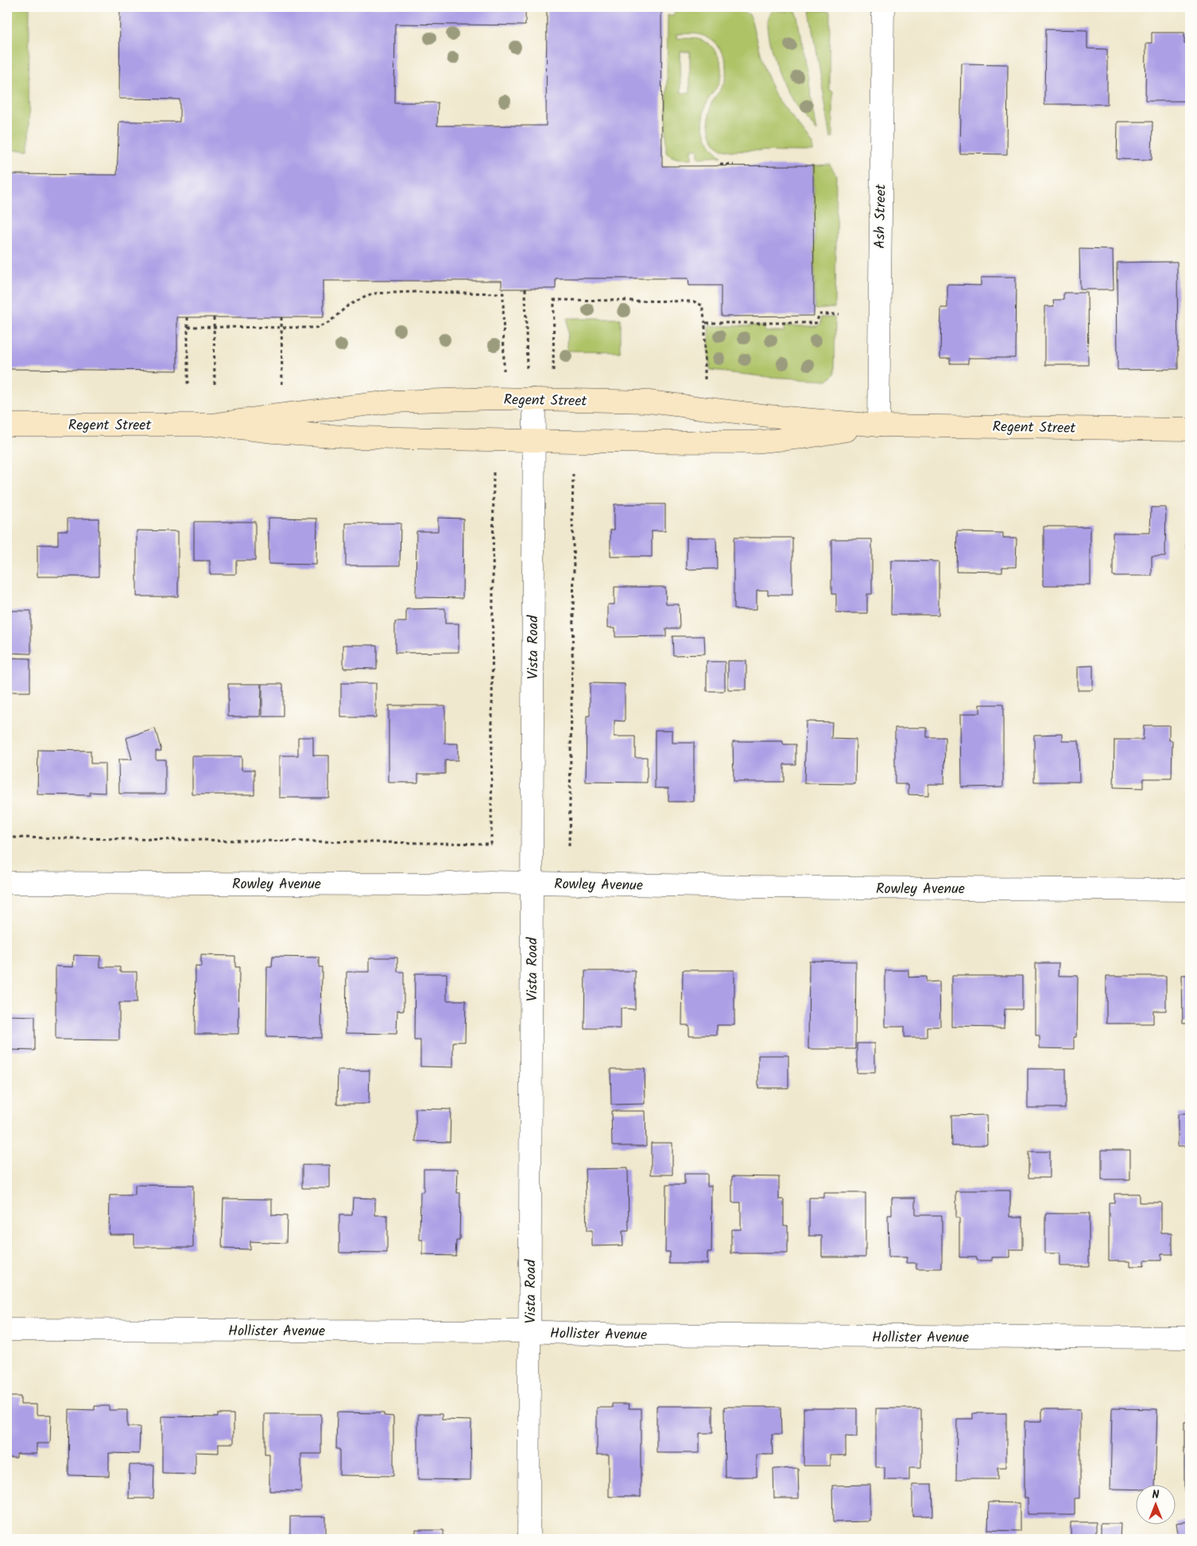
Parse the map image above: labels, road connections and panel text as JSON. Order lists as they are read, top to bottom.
{
  "streets": {
    "main road": ["Regent Street"],
    "street": [
      "Ash Street",
      "Vista Road",
      "Rowley Avenue",
      "Hollister Avenue"
    ]
  },
  "crossings": [
    ["Ash Street", "Regent Street"],
    ["Regent Street", "Vista Road"],
    ["Vista Road", "Rowley Avenue"],
    ["Vista Road", "Hollister Avenue"]
  ],
  "north": "top"
}
